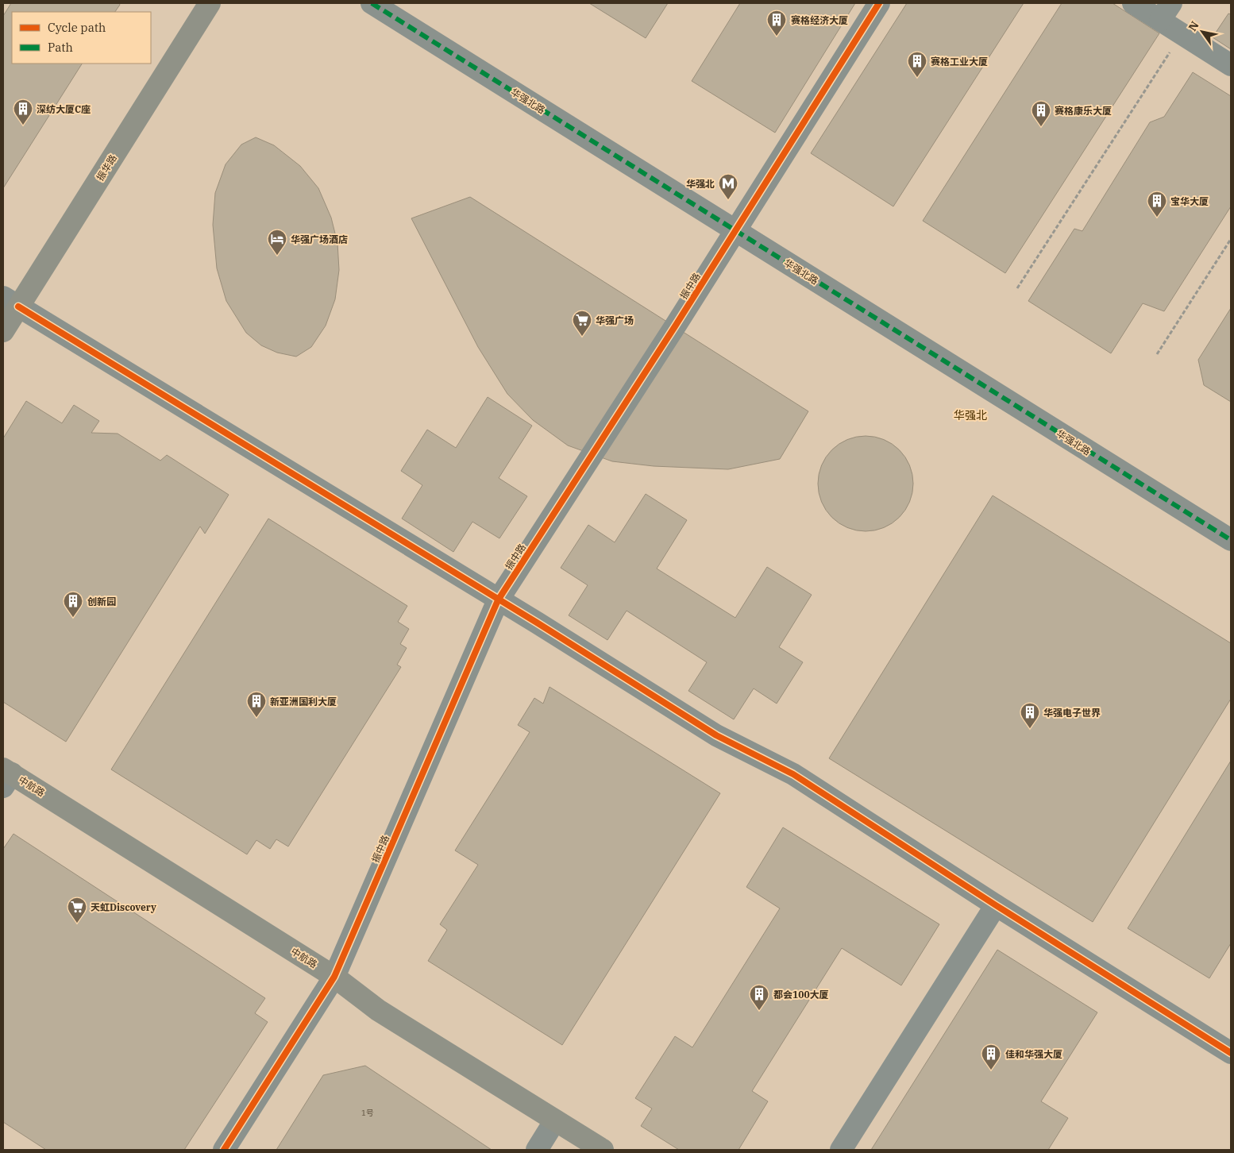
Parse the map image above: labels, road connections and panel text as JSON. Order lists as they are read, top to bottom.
{
  "streets": {
    "main road": ["振华路", "中航路"],
    "street": ["华强北路", "振中路"]
  },
  "crossings": [
    ["华强北路", "振中路"],
    ["振中路", "中航路"]
  ],
  "districts": ["华强北"],
  "places": {
    "building": [
      "赛格经济大厦",
      "赛格工业大厦",
      "深纺大厦C座",
      "赛格康乐大厦",
      "宝华大厦",
      "创新园",
      "新亚洲国利大厦",
      "华强电子世界",
      "都会100大厦",
      "佳和华强大厦"
    ],
    "metro station": ["华强北"],
    "hotel": ["华强广场酒店"],
    "supermarket": ["华强广场", "天虹Discovery"]
  },
  "house_numbers": ["1号"],
  "legend": ["Cycle path", "Path"],
  "north": "top left"
}
